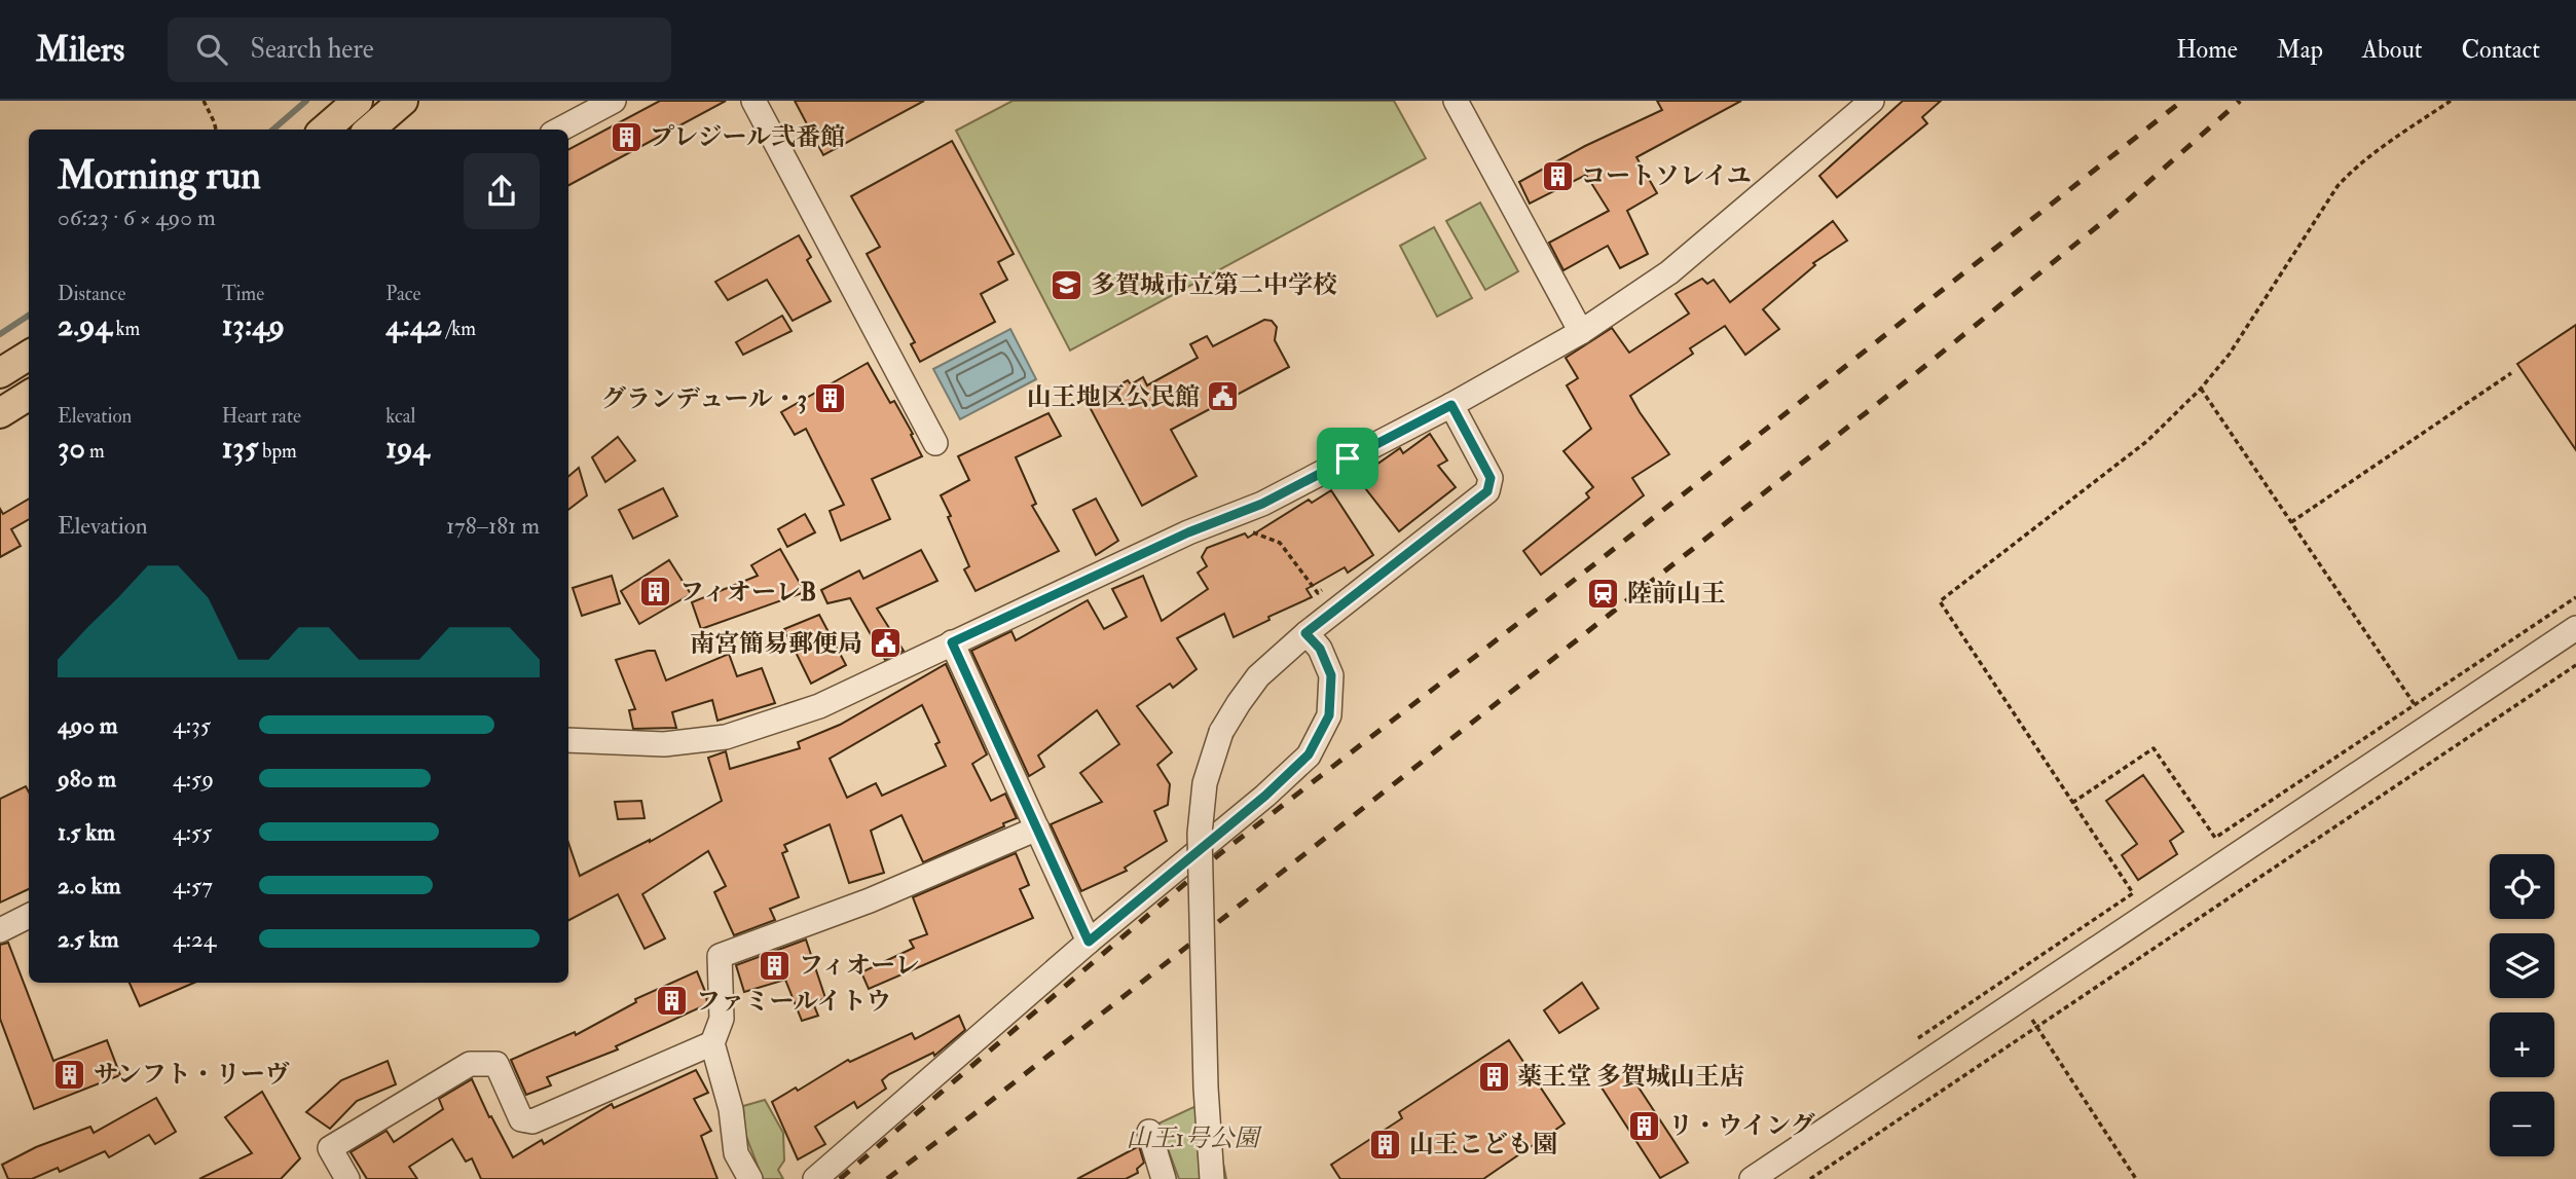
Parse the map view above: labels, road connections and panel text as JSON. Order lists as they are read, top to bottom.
{
  "parks": ["山王1号公園"],
  "places": {
    "building": [
      "プレジール弐番館",
      "コートソレイユ",
      "グランデュール・3",
      "フィオーレB",
      "フィオーレ",
      "ファミールイトウ",
      "サンフト・リーヴ",
      "薬王堂 多賀城山王店",
      "リ・ウイング",
      "山王こども園"
    ],
    "school or university": ["多賀城市立第二中学校"],
    "public building": ["山王地区公民館", "南宮簡易郵便局"],
    "station": ["陸前山王"]
  },
  "page": {
    "header": "Milers",
    "search": "Search here",
    "nav": [
      "Home",
      "Map",
      "About",
      "Contact"
    ],
    "heading": ["Morning run", "06:23 · 6 × 490 m"],
    "stats": [
      ["Distance", "2.94 km"],
      ["Time", "13:49"],
      ["Pace", "4:42 /km"],
      ["Elevation", "30 m"],
      ["Heart rate", "135 bpm"],
      ["kcal", "194"]
    ],
    "chart": ["Elevation", "178–181 m"],
    "list": [
      {
        "name": "490 m",
        "note": "4:35"
      },
      {
        "name": "980 m",
        "note": "4:59"
      },
      {
        "name": "1.5 km",
        "note": "4:55"
      },
      {
        "name": "2.0 km",
        "note": "4:57"
      },
      {
        "name": "2.5 km",
        "note": "4:24"
      }
    ],
    "map_buttons": ["+", "−"]
  }
}
